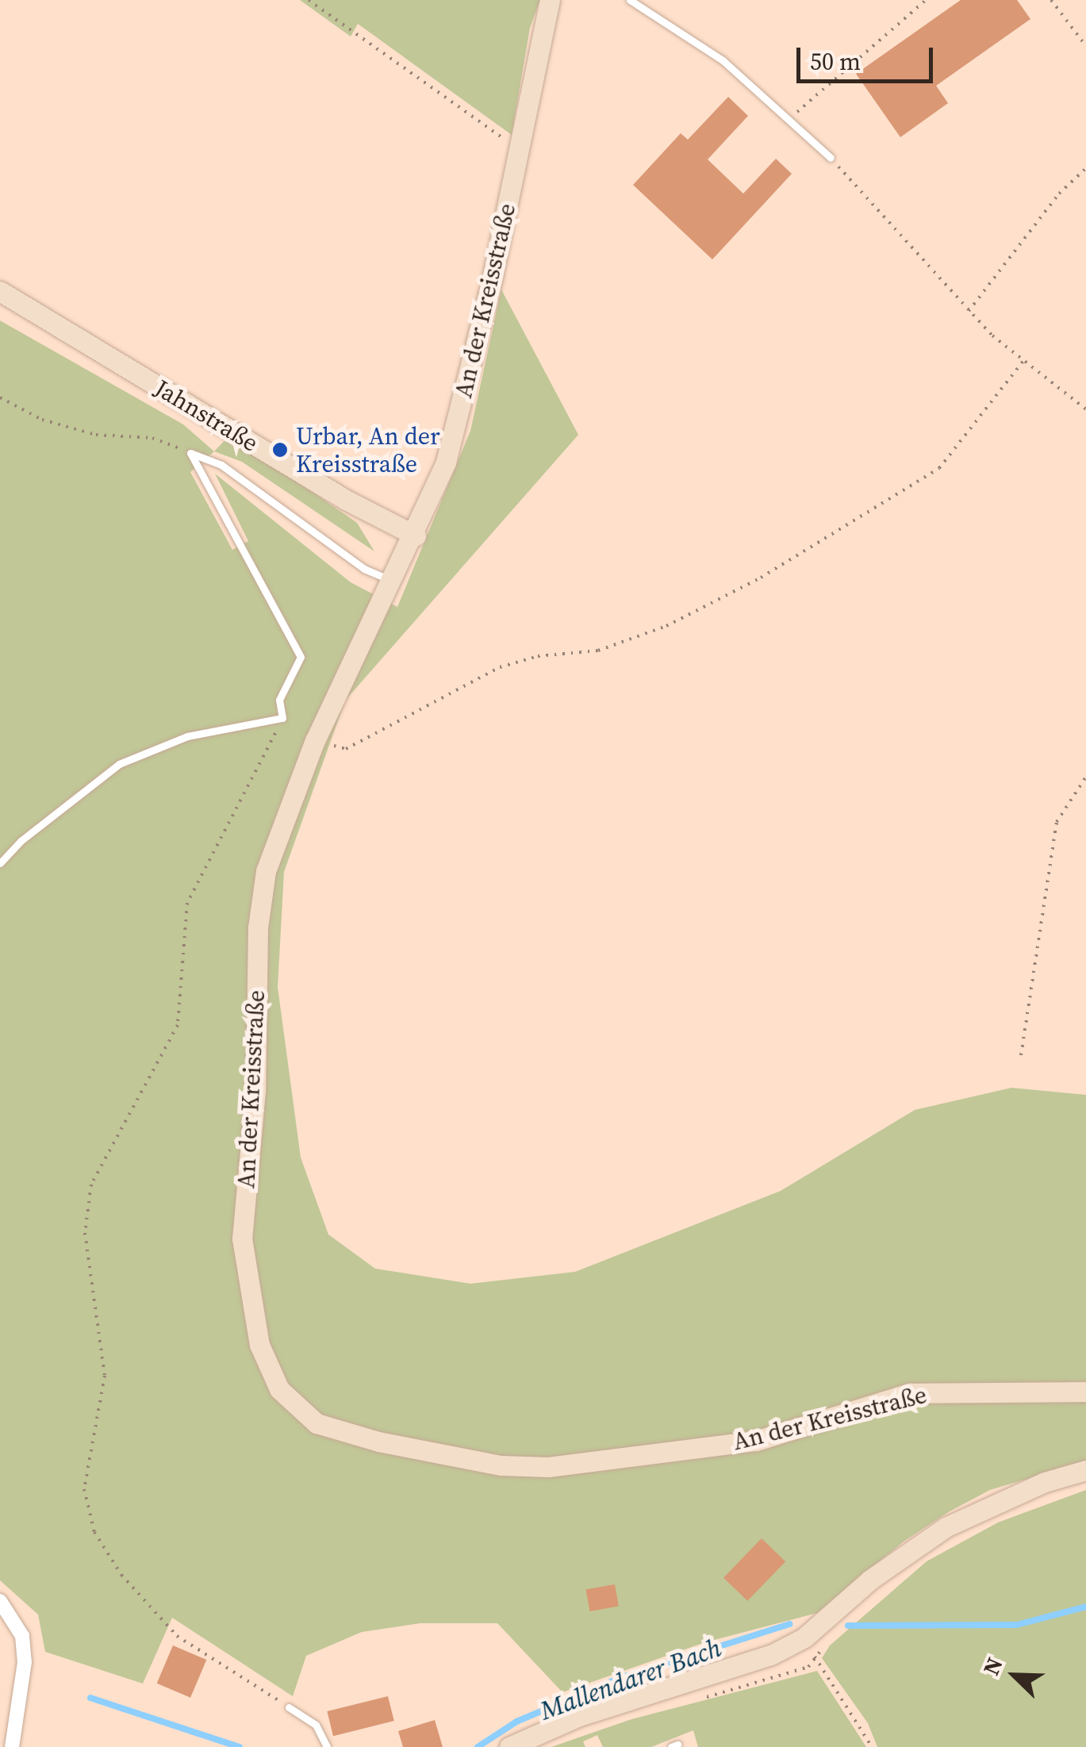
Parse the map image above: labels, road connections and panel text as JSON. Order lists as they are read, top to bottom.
{
  "streets": {
    "street": ["An der Kreisstraße", "Jahnstraße"]
  },
  "crossings": [
    ["An der Kreisstraße", "Jahnstraße"]
  ],
  "water": ["Mallendarer Bach"],
  "places": ["Urbar, An der Kreisstraße"],
  "scale_bar": "50 m",
  "north": "top left"
}
